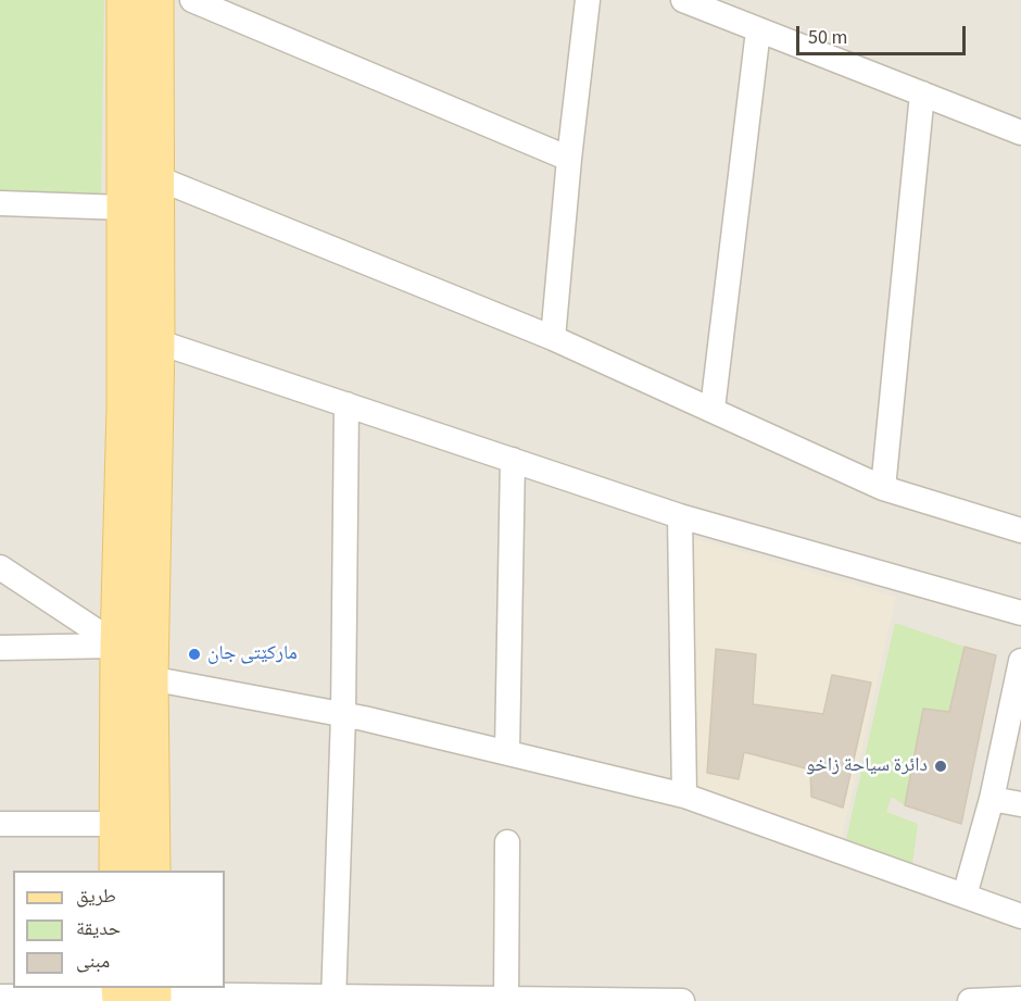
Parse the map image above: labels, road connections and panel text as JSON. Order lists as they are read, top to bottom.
{
  "places": ["مارکێتی جان", "دائرة سياحة زاخو"],
  "legend": ["طريق", "حديقة", "مبنى"],
  "scale_bar": "50 m"
}
